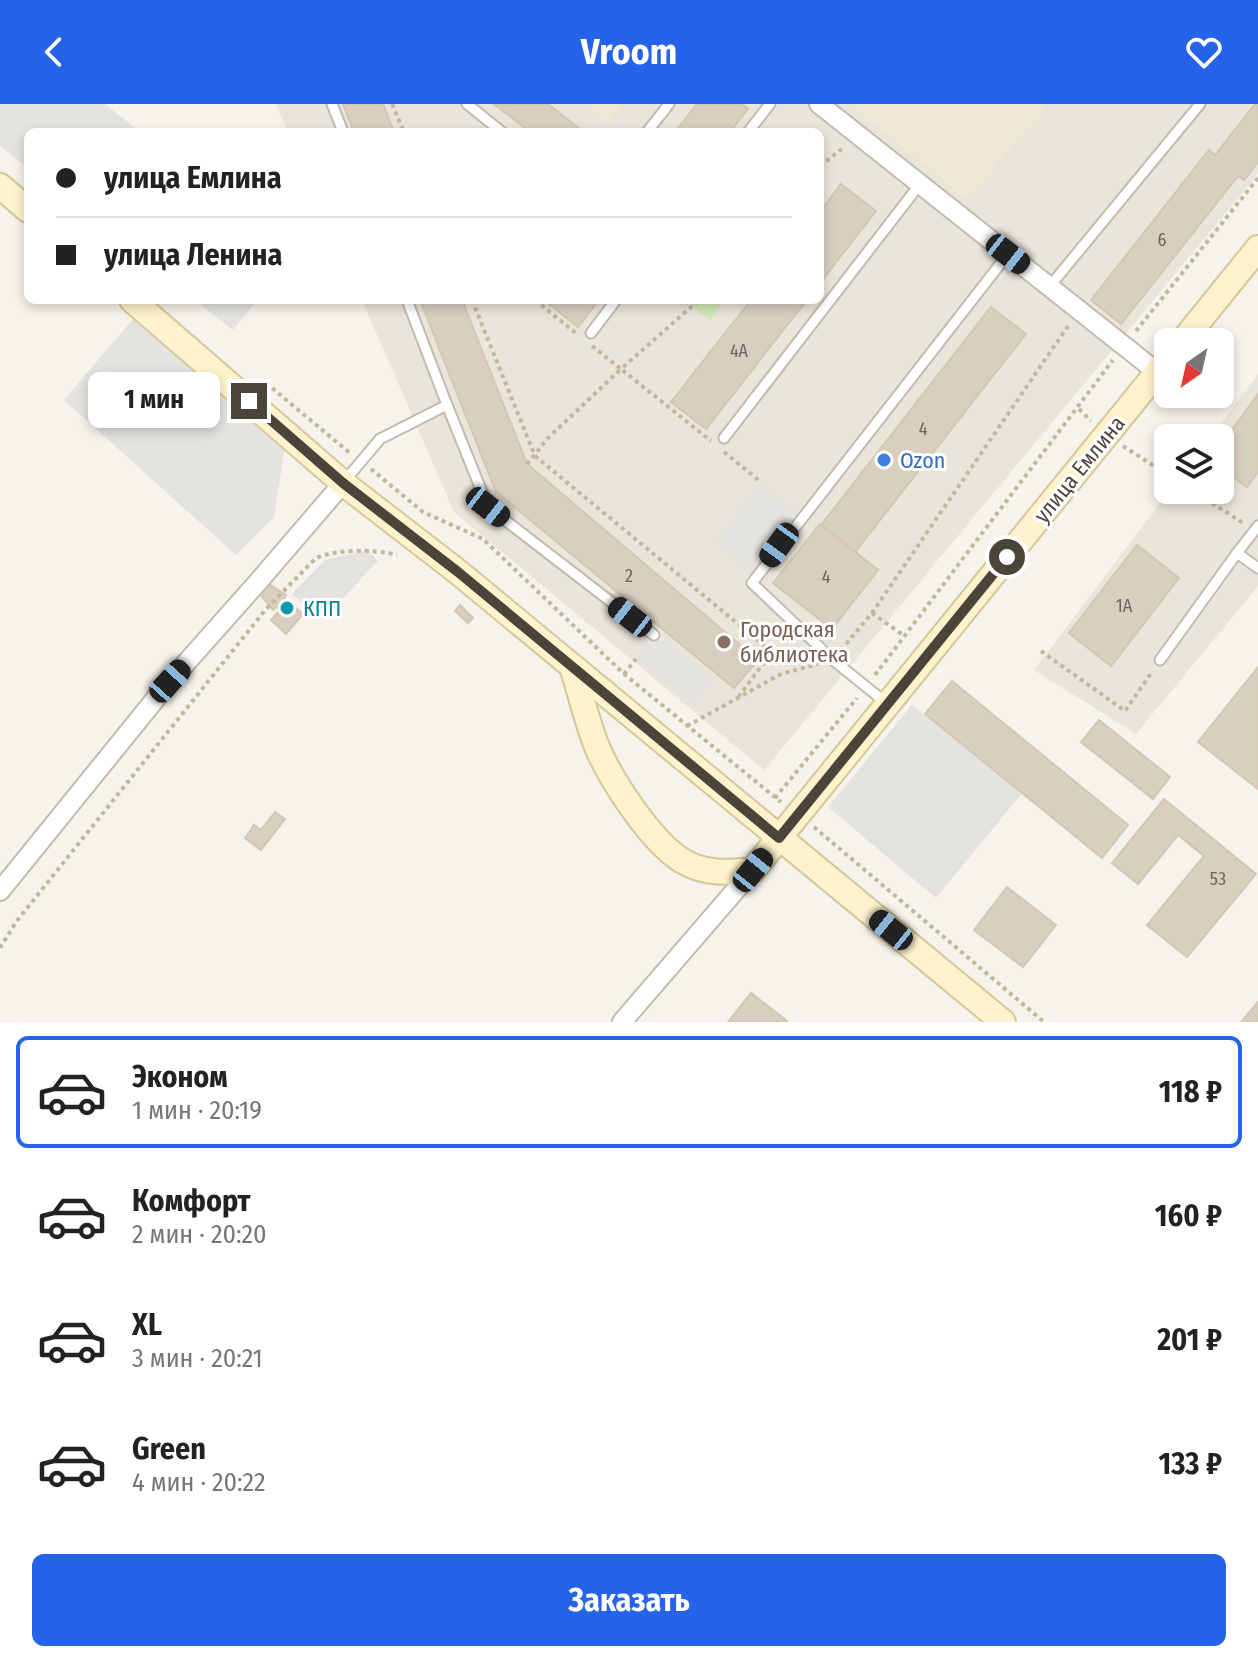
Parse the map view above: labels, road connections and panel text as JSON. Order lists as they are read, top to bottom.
{
  "streets": {
    "street": ["улица Емлина"]
  },
  "places": ["Ozon", "КПП", "Городская библиотека"],
  "house_numbers": [
    "6",
    "4А",
    "4",
    "2",
    "4",
    "1А",
    "53"
  ],
  "north": "bottom left",
  "page": {
    "header": "Vroom",
    "banner": ["улица Емлина", "улица Ленина"],
    "bubble": "1 мин",
    "list": [
      {
        "name": "Эконом",
        "note": "1 мин · 20:19",
        "value": "118 ₽"
      },
      {
        "name": "Комфорт",
        "note": "2 мин · 20:20",
        "value": "160 ₽"
      },
      {
        "name": "XL",
        "note": "3 мин · 20:21",
        "value": "201 ₽"
      },
      {
        "name": "Green",
        "note": "4 мин · 20:22",
        "value": "133 ₽"
      }
    ],
    "buttons": "Заказать"
  }
}
